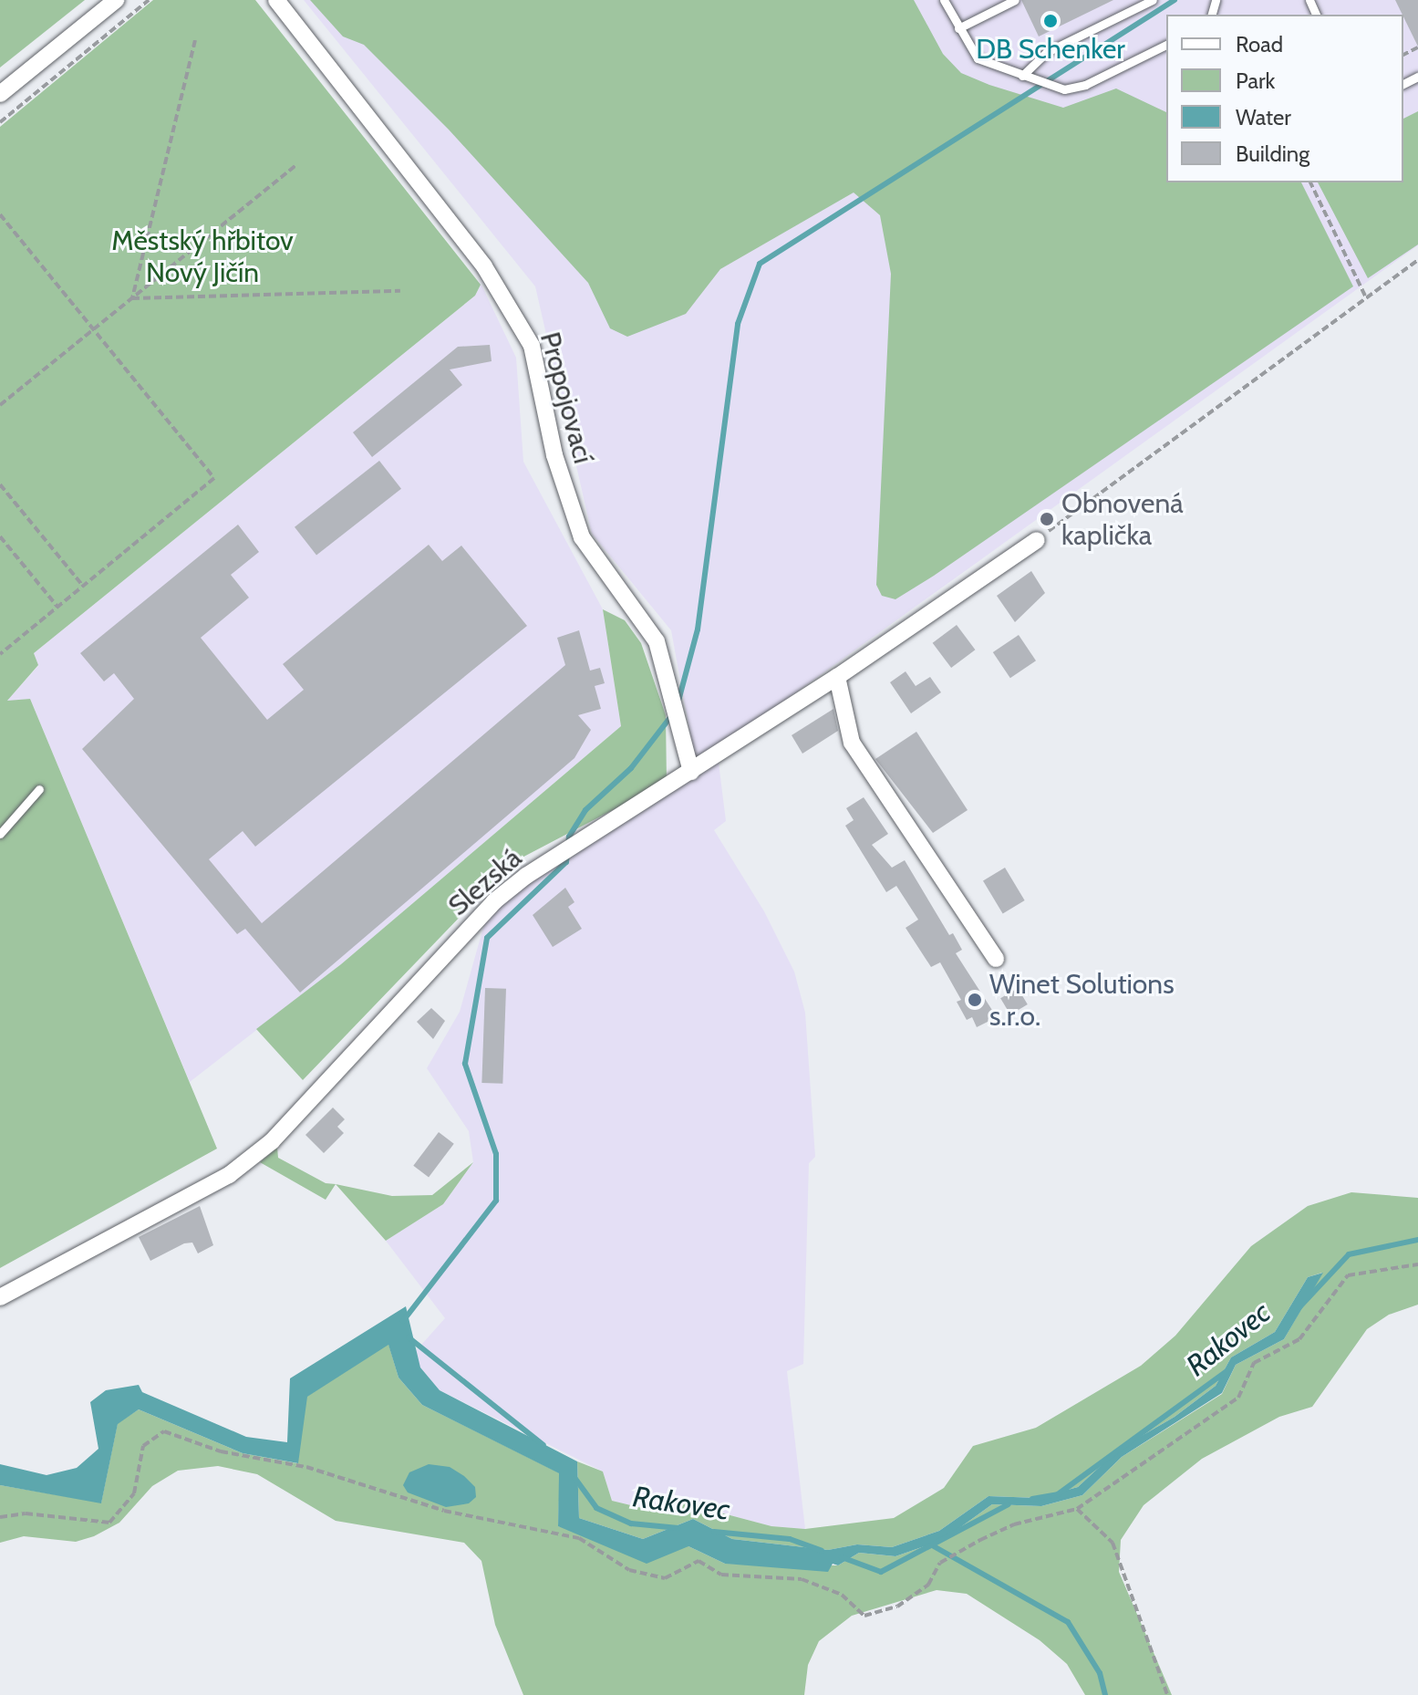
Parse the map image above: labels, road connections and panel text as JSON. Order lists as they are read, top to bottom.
{
  "streets": {
    "street": ["Propojovací", "Slezská"]
  },
  "crossings": [
    ["Propojovací", "Slezská"]
  ],
  "water": ["Rakovec"],
  "parks": ["Městský hřbitov Nový Jičín"],
  "places": ["DB Schenker", "Obnovená kaplička", "Winet Solutions s.r.o."],
  "legend": [
    "Road",
    "Park",
    "Water",
    "Building"
  ]
}
